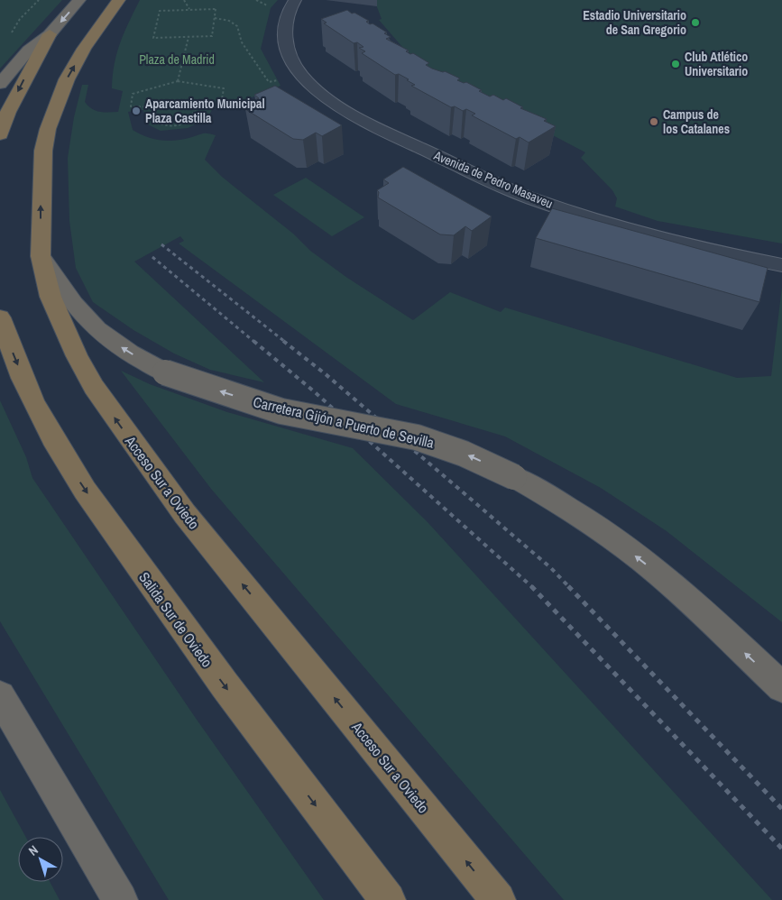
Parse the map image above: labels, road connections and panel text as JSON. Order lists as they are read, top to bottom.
{
  "streets": {
    "highway": ["Carretera Gijón a Puerto de Sevilla", "Acceso Sur a Oviedo", "Salida Sur de Oviedo"],
    "street": ["Avenida de Pedro Masaveu"]
  },
  "crossings": [
    ["Carretera Gijón a Puerto de Sevilla", "Acceso Sur a Oviedo"]
  ],
  "one_way": ["Carretera Gijón a Puerto de Sevilla", "Acceso Sur a Oviedo"],
  "parks": ["Plaza de Madrid"],
  "places": [
    "Estadio Universitario de San Gregorio",
    "Club Atlético Universitario",
    "Aparcamiento Municipal Plaza Castilla",
    "Campus de los Catalanes"
  ],
  "north": "top left"
}
